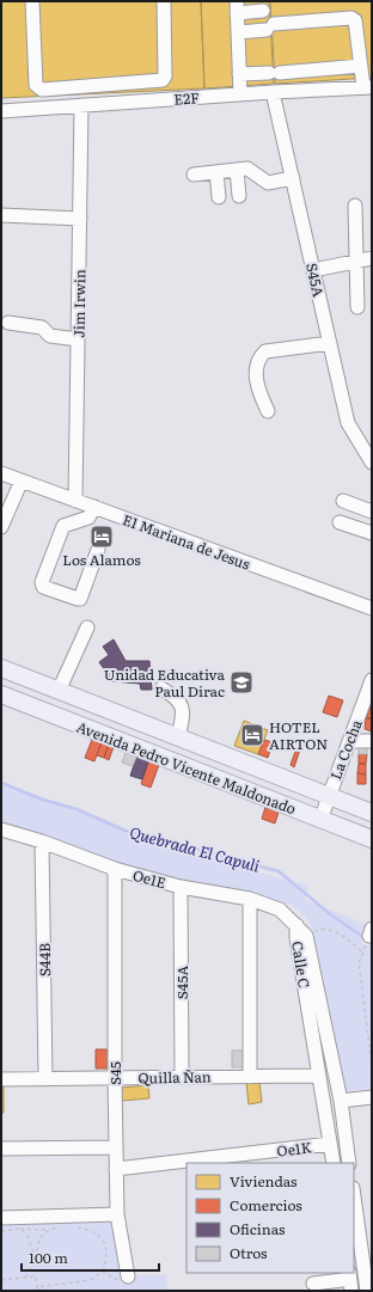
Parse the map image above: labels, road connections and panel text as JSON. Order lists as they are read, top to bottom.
{
  "streets": {
    "main road": ["Avenida Pedro Vicente Maldonado"],
    "street": [
      "E2F",
      "S45A",
      "Jim Irwin",
      "E1 Mariana de Jesus",
      "La Cocha",
      "Oe1E",
      "S44B",
      "Calle C",
      "S45",
      "Quilla Ñan",
      "Oe1K"
    ]
  },
  "crossings": [
    ["E2F", "S45A"],
    ["E2F", "Jim Irwin"],
    ["S45A", "Oe1E"],
    ["S45A", "Quilla Ñan"],
    ["Jim Irwin", "E1 Mariana de Jesus"],
    ["La Cocha", "Avenida Pedro Vicente Maldonado"],
    ["Oe1E", "S44B"],
    ["Oe1E", "Calle C"],
    ["Oe1E", "S45"],
    ["S44B", "Quilla Ñan"],
    ["Calle C", "Quilla Ñan"],
    ["Calle C", "Oe1K"],
    ["S45", "Quilla Ñan"],
    ["S45", "Oe1K"]
  ],
  "water": ["Quebrada El Capuli"],
  "places": {
    "hotel": ["Los Alamos", "HOTEL AIRTON"],
    "school or university": ["Unidad Educativa Paul Dirac"]
  },
  "legend": [
    "Viviendas",
    "Comercios",
    "Oficinas",
    "Otros"
  ],
  "scale_bar": "100 m"
}
